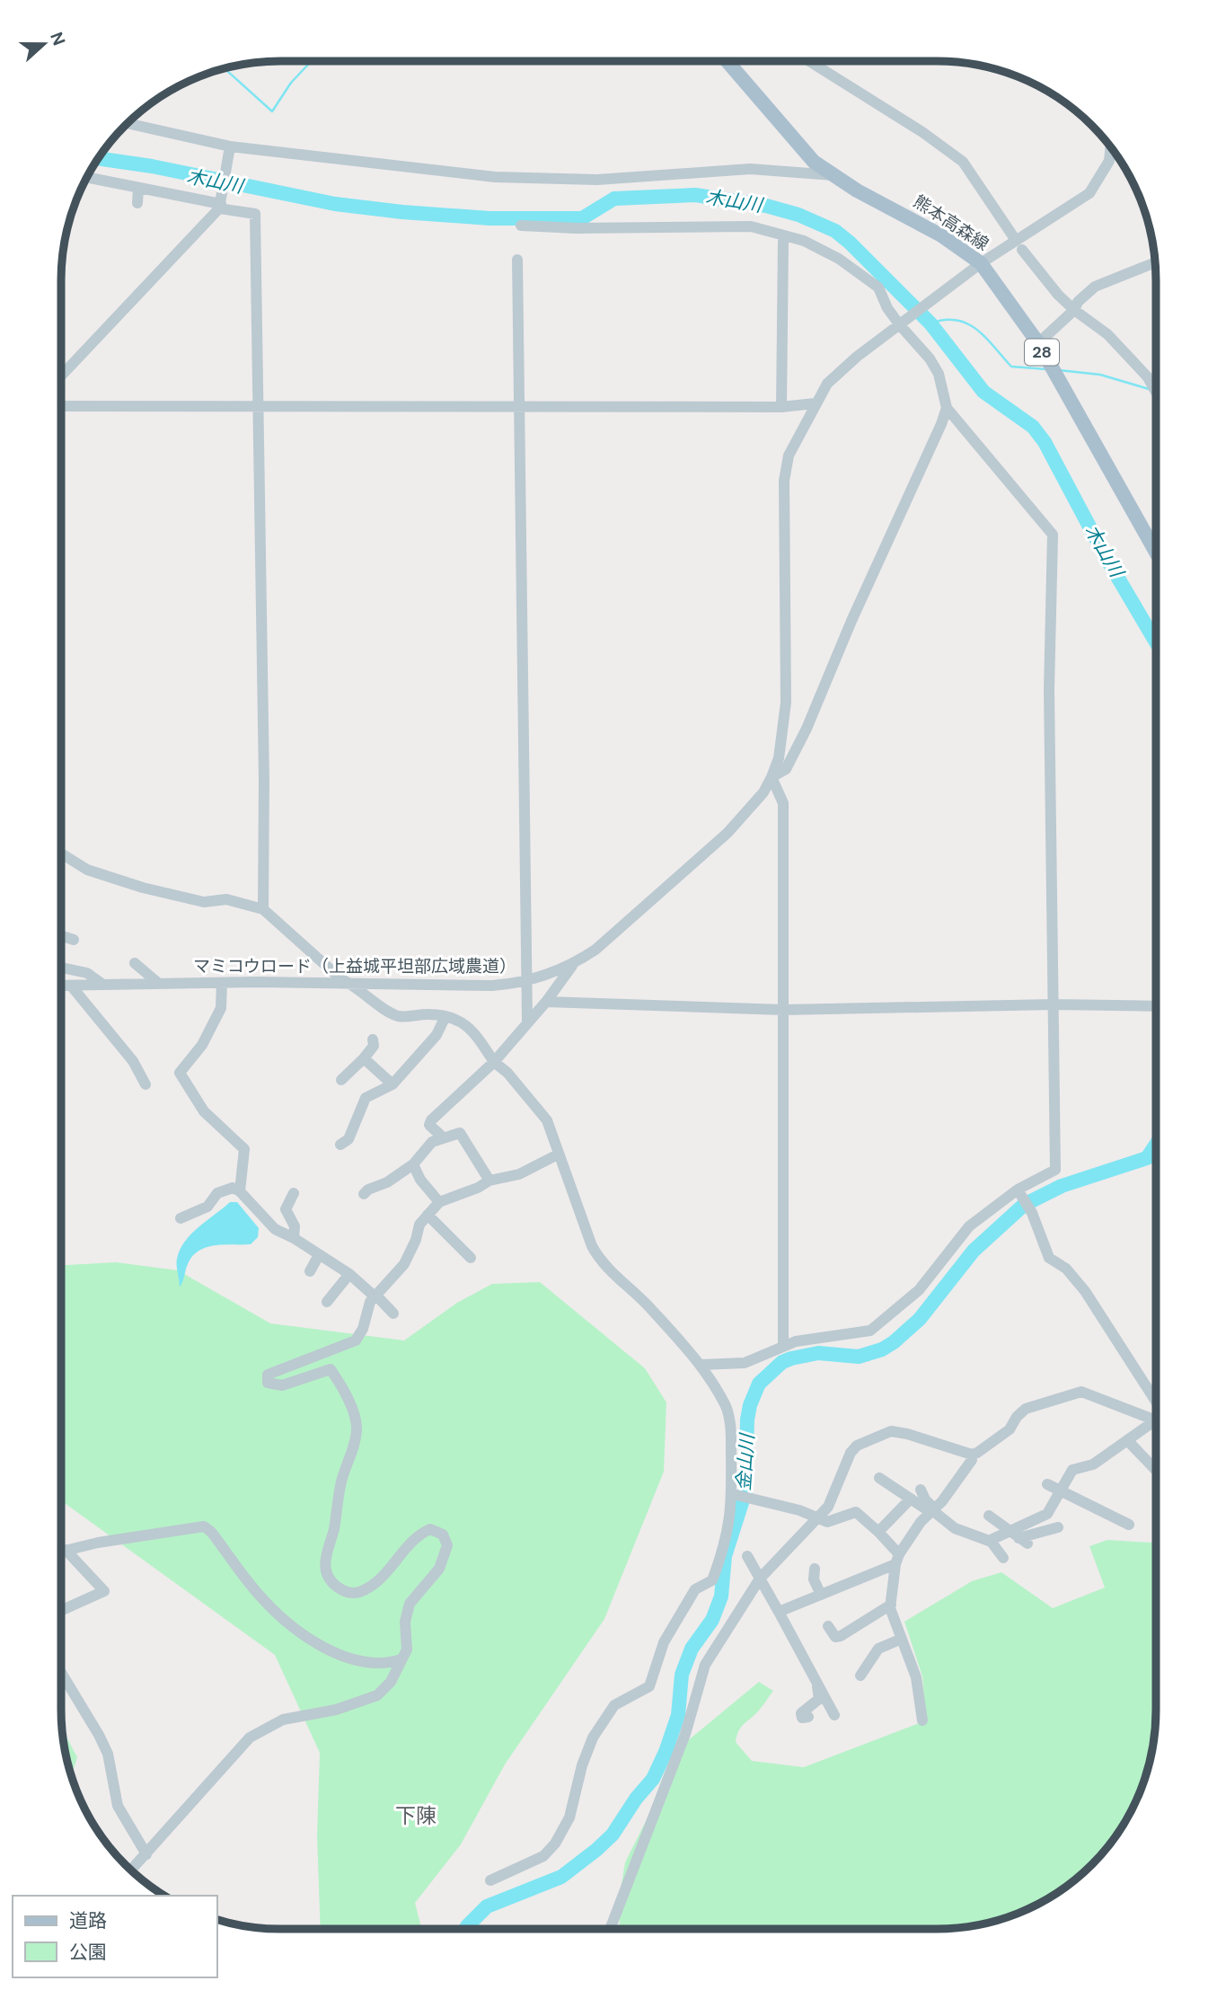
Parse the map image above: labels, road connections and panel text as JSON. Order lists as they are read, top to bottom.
{
  "streets": {
    "main road": ["熊本高森線", "28"],
    "street": ["マミコウロード（上益城平坦部広域農道）"]
  },
  "crossings": [
    ["熊本高森線", "マミコウロード（上益城平坦部広域農道）"]
  ],
  "districts": ["下陳"],
  "water": ["木山川", "金山川"],
  "legend": ["道路", "公園"],
  "north": "right"
}
